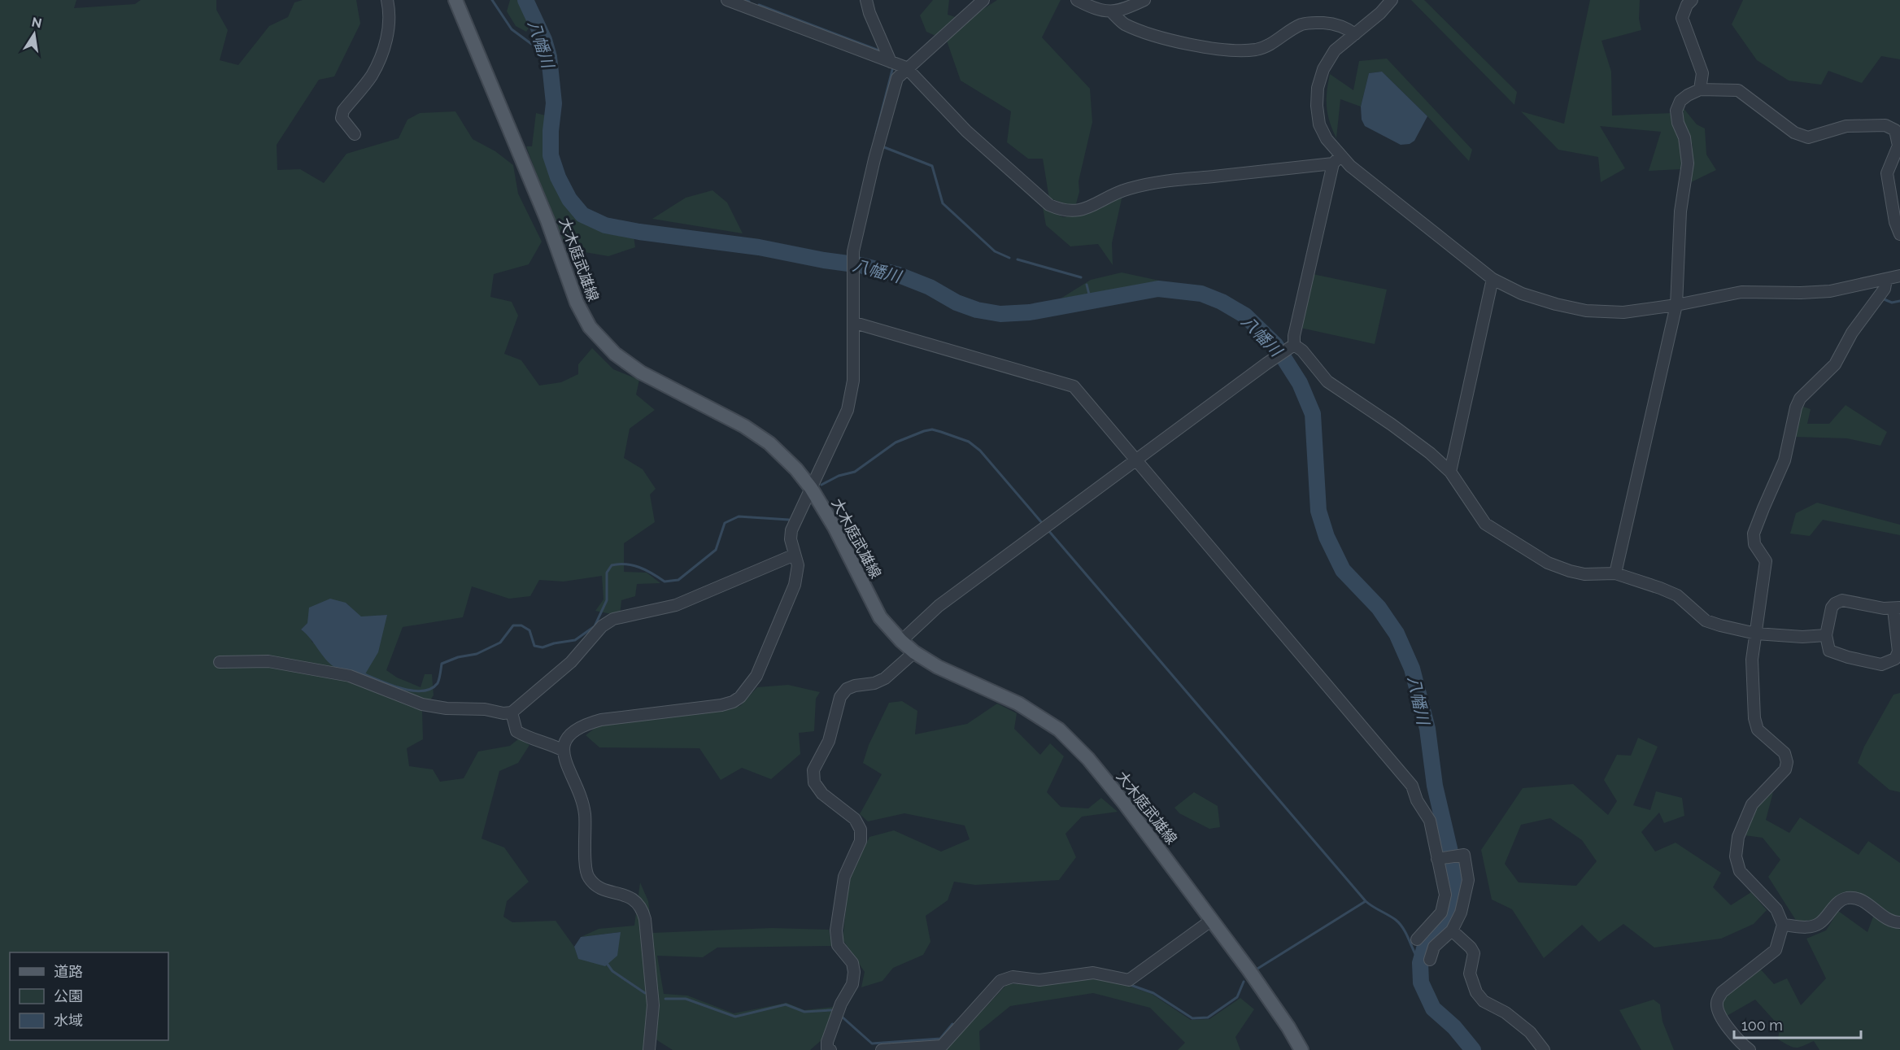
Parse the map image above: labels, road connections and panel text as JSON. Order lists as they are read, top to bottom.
{
  "streets": {
    "main road": ["大木庭武雄線"]
  },
  "water": ["八幡川"],
  "legend": ["道路", "公園", "水域"],
  "scale_bar": "100 m",
  "north": "top"
}
